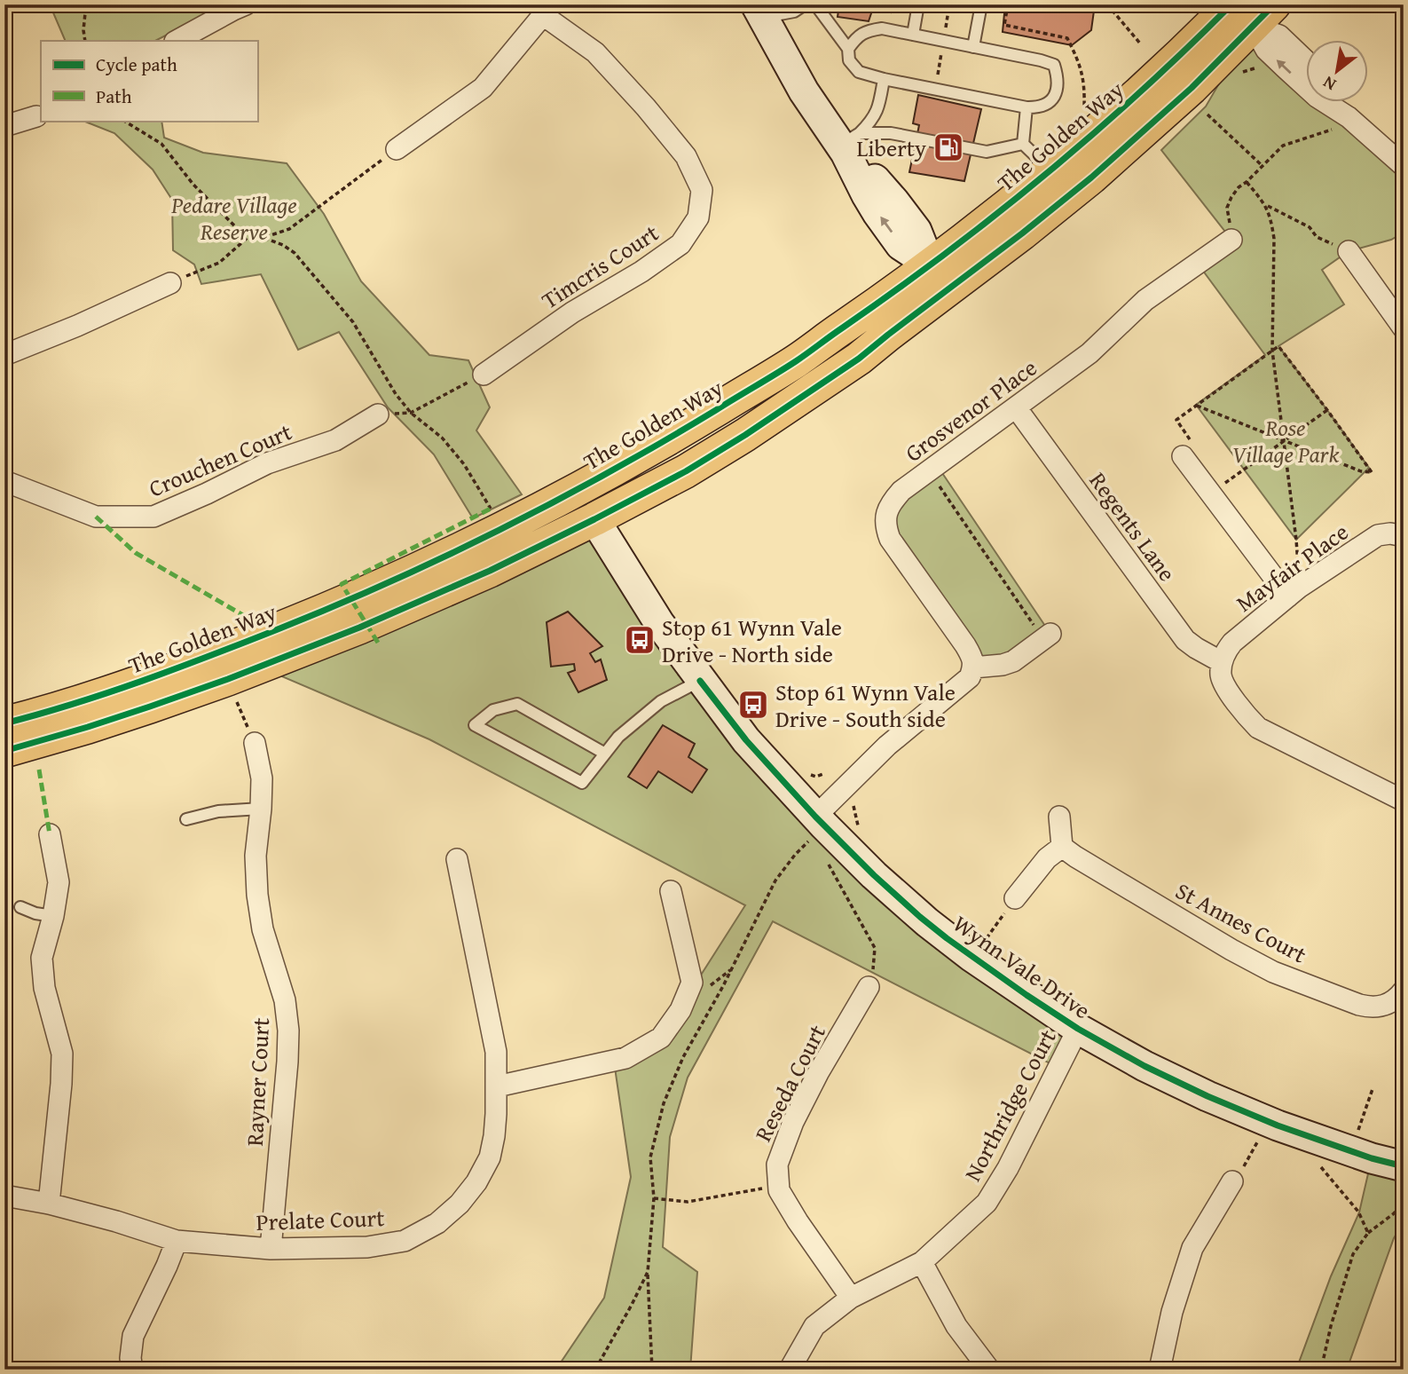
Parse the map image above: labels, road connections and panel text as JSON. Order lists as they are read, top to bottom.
{
  "streets": {
    "main road": ["The Golden Way", "Wynn Vale Drive"],
    "street": [
      "Timcris Court",
      "Grosvenor Place",
      "Crouchen Court",
      "Regents Lane",
      "Mayfair Place",
      "St Annes Court",
      "Rayner Court",
      "Reseda Court",
      "Northridge Court",
      "Prelate Court"
    ]
  },
  "crossings": [
    ["The Golden Way", "Wynn Vale Drive"],
    ["Grosvenor Place", "Regents Lane"],
    ["Regents Lane", "Mayfair Place"],
    ["Wynn Vale Drive", "Northridge Court"],
    ["Rayner Court", "Prelate Court"],
    ["Reseda Court", "Northridge Court"]
  ],
  "parks": ["Pedare Village Reserve", "Rose Village Park"],
  "places": {
    "fuel station": ["Liberty"],
    "bus stop": ["Stop 61 Wynn Vale Drive - North side", "Stop 61 Wynn Vale Drive - South side"]
  },
  "legend": ["Cycle path", "Path"],
  "north": "bottom left"
}
